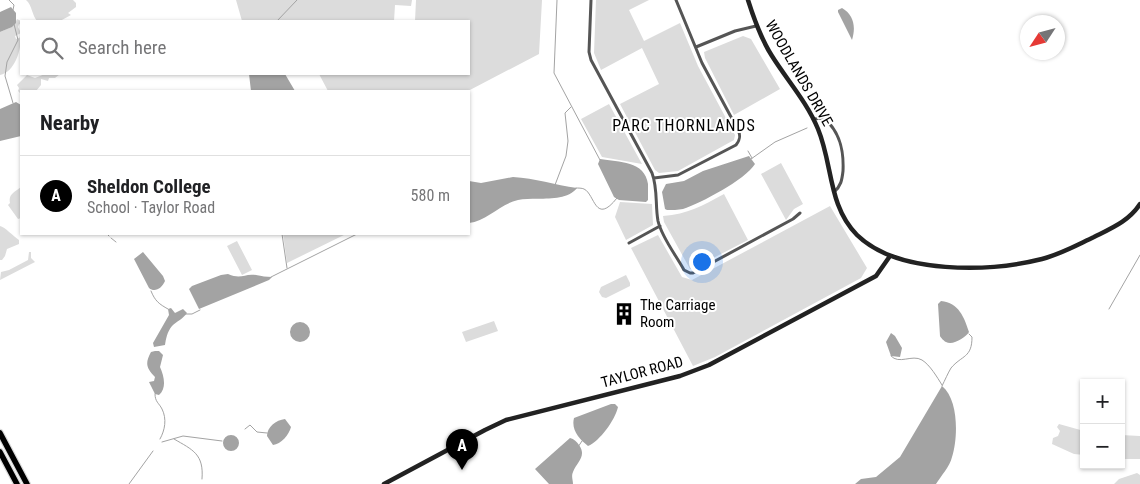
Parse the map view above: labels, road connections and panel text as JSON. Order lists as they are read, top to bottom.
{
  "streets": {
    "main road": ["WOODLANDS DRIVE", "TAYLOR ROAD"]
  },
  "crossings": [
    ["WOODLANDS DRIVE", "TAYLOR ROAD"]
  ],
  "districts": ["PARC THORNLANDS"],
  "places": {
    "building": ["The Carriage Room"]
  },
  "north": "bottom left",
  "page": {
    "search": "Search here",
    "heading": "Nearby",
    "list": [
      {
        "mark": "A",
        "name": "Sheldon College",
        "note": "School · Taylor Road",
        "value": "580 m"
      }
    ],
    "map_buttons": ["+", "−"],
    "pins": "A"
  }
}
